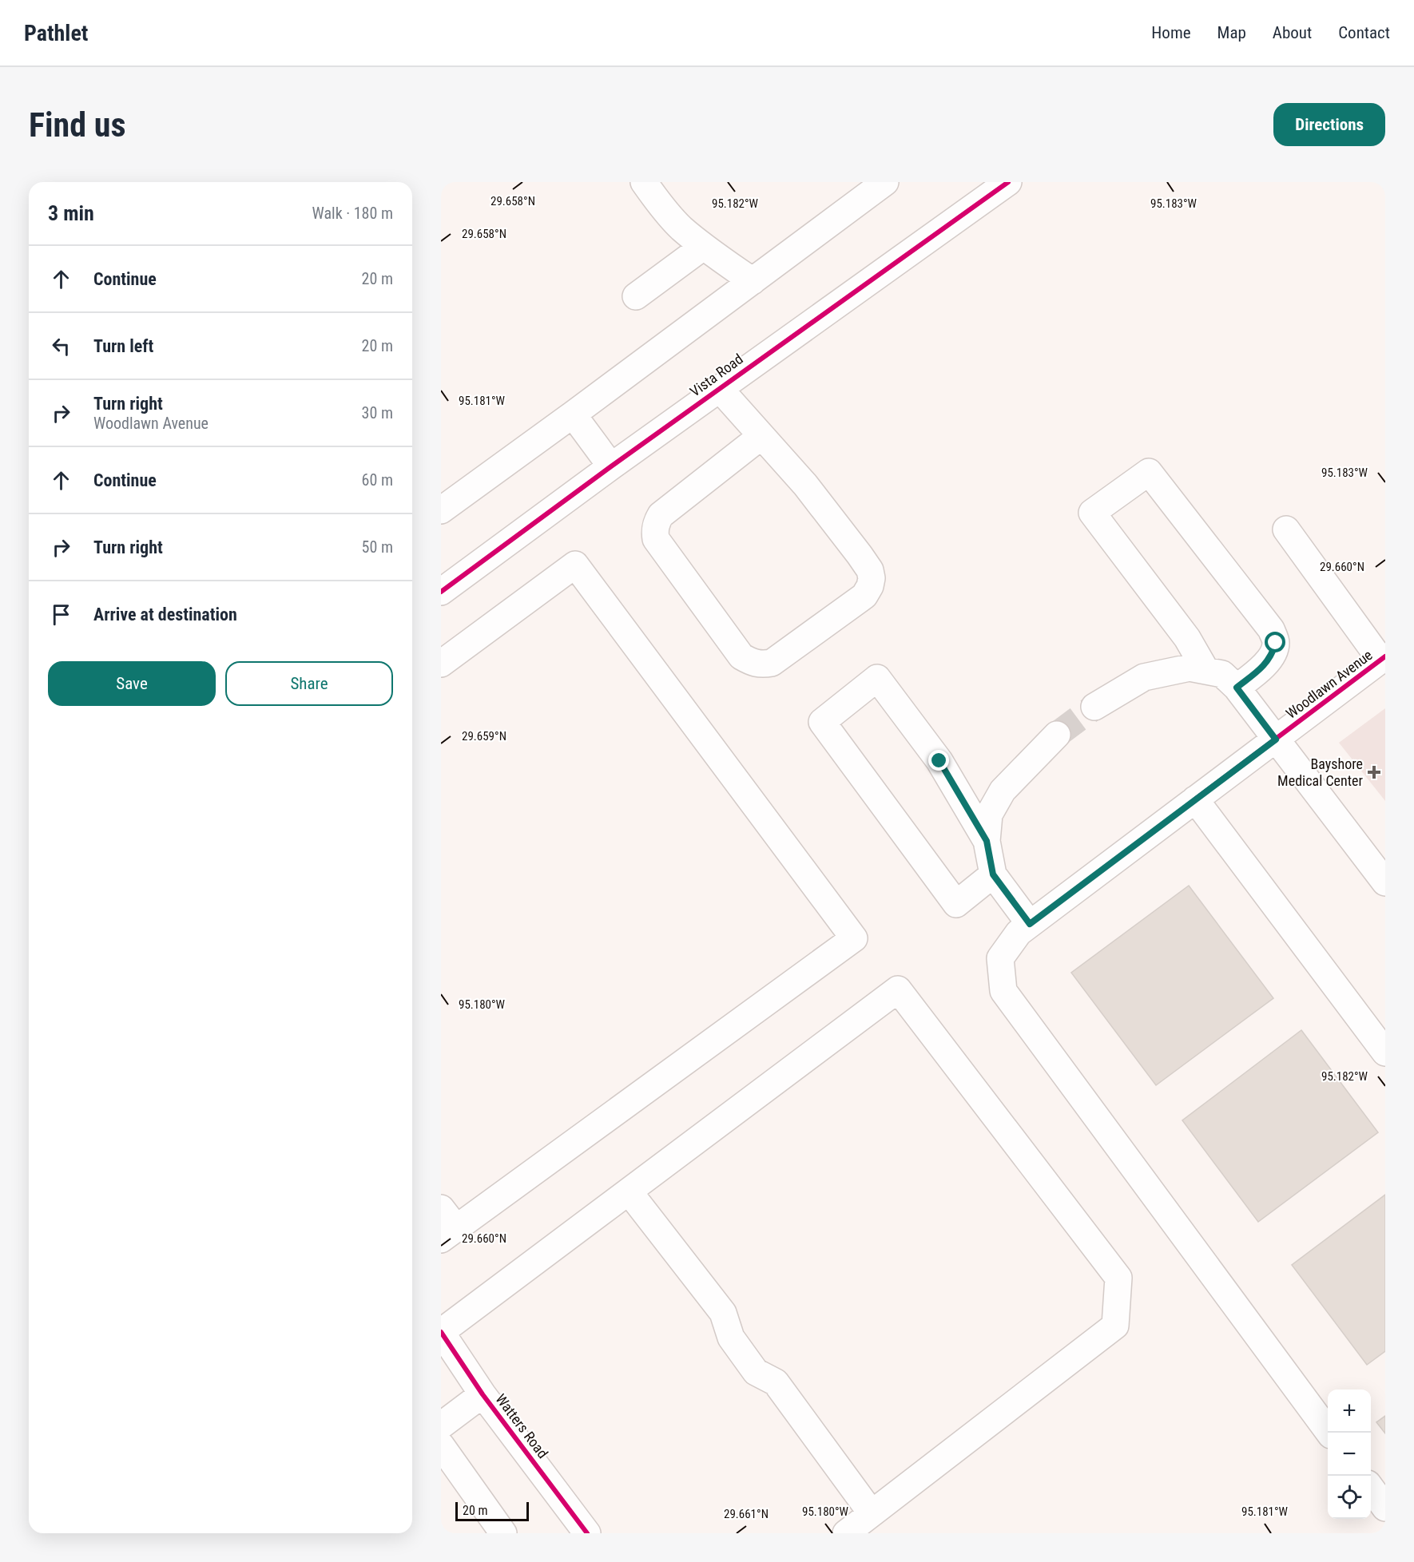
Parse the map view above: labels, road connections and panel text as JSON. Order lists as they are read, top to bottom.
{
  "streets": {
    "street": ["Vista Road", "Woodlawn Avenue", "Watters Road"]
  },
  "places": {
    "health": ["Bayshore Medical Center"]
  },
  "scale_bar": "20 m",
  "page": {
    "header": "Pathlet",
    "nav": [
      "Home",
      "Map",
      "About",
      "Contact"
    ],
    "buttons": [
      "Directions",
      ["Save", "Share"]
    ],
    "title": "Find us",
    "heading": ["3 min", "Walk · 180 m"],
    "list": [
      ["Continue", "20 m"],
      ["Turn left", "20 m"],
      ["Turn right", "Woodlawn Avenue", "30 m"],
      ["Continue", "60 m"],
      ["Turn right", "50 m"],
      "Arrive at destination"
    ],
    "map_buttons": ["+", "−"],
    "scale": "20 m"
  },
  "coordinates": [
    "29.658°N",
    "95.182°W",
    "95.183°W",
    "95.181°W",
    "29.660°N",
    "29.659°N",
    "95.180°W",
    "29.661°N"
  ]
}
